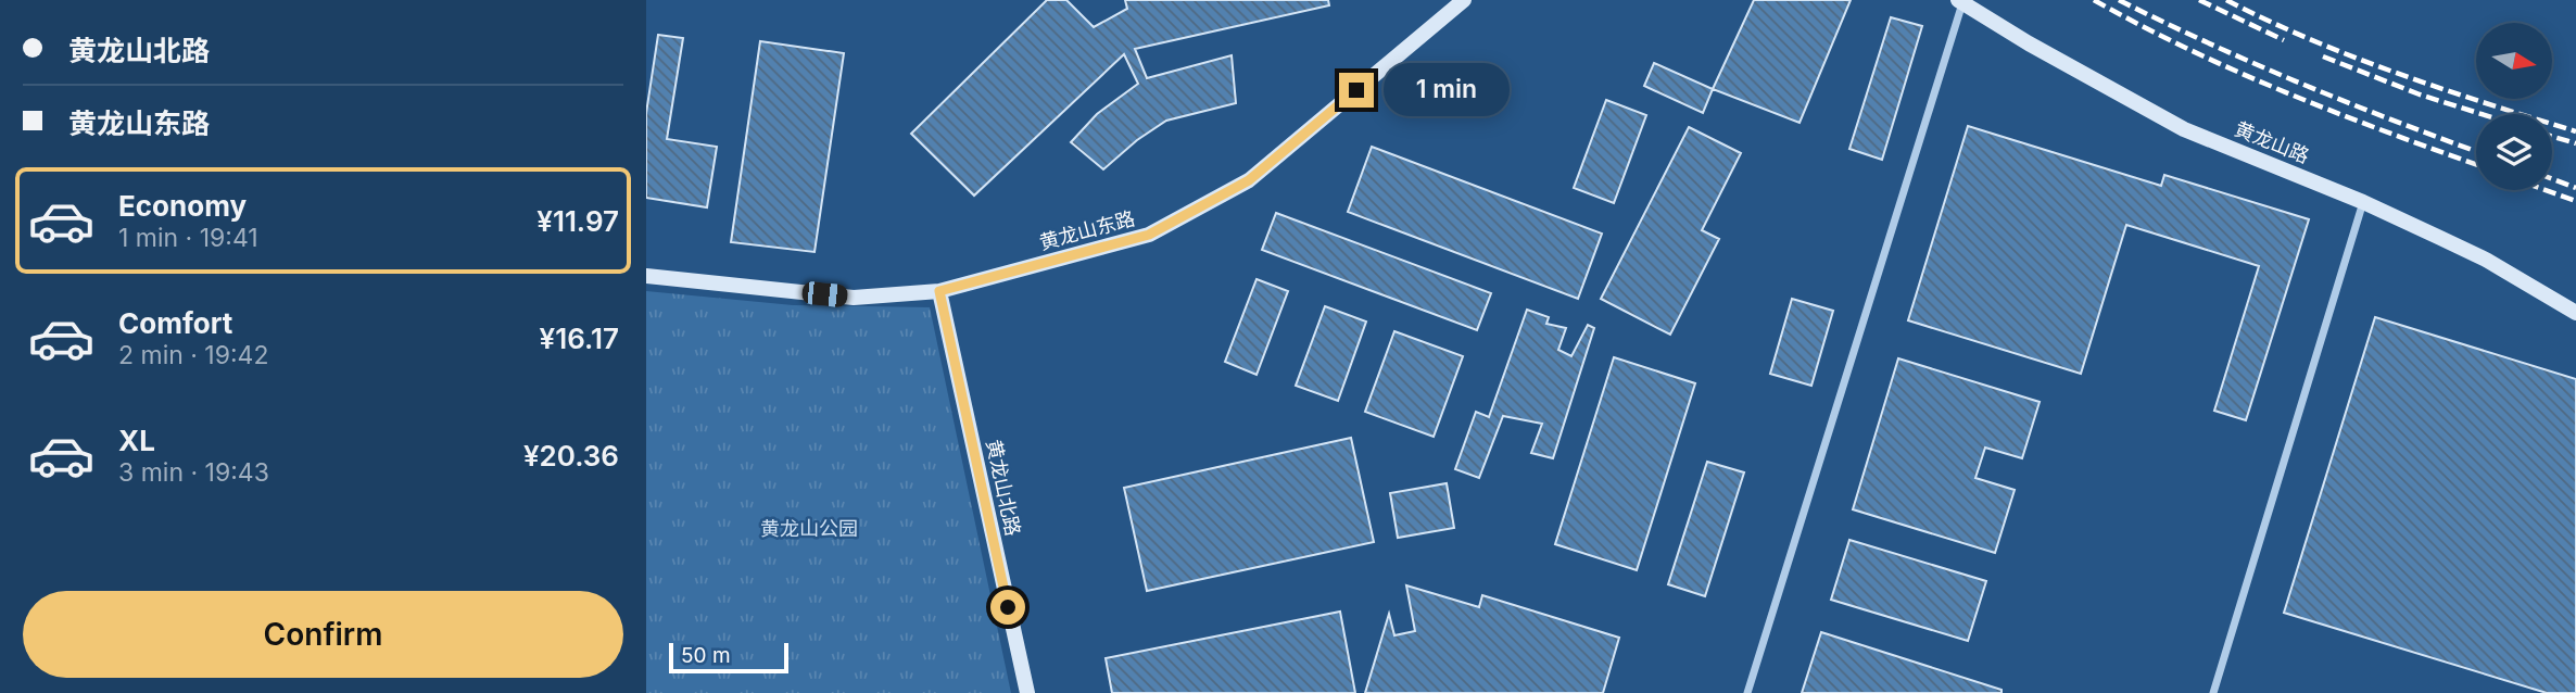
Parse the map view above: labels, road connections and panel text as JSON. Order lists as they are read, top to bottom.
{
  "streets": {
    "street": ["黄龙山路", "黄龙山东路", "黄龙山北路"]
  },
  "crossings": [
    ["黄龙山东路", "黄龙山北路"]
  ],
  "parks": ["黄龙山公园"],
  "scale_bar": "50 m",
  "north": "right",
  "page": {
    "banner": ["黄龙山北路", "黄龙山东路"],
    "bubble": "1 min",
    "list": [
      {
        "name": "Economy",
        "note": "1 min · 19:41",
        "value": "¥11.97"
      },
      {
        "name": "Comfort",
        "note": "2 min · 19:42",
        "value": "¥16.17"
      },
      {
        "name": "XL",
        "note": "3 min · 19:43",
        "value": "¥20.36"
      }
    ],
    "buttons": "Confirm",
    "scale": "50 m"
  }
}
